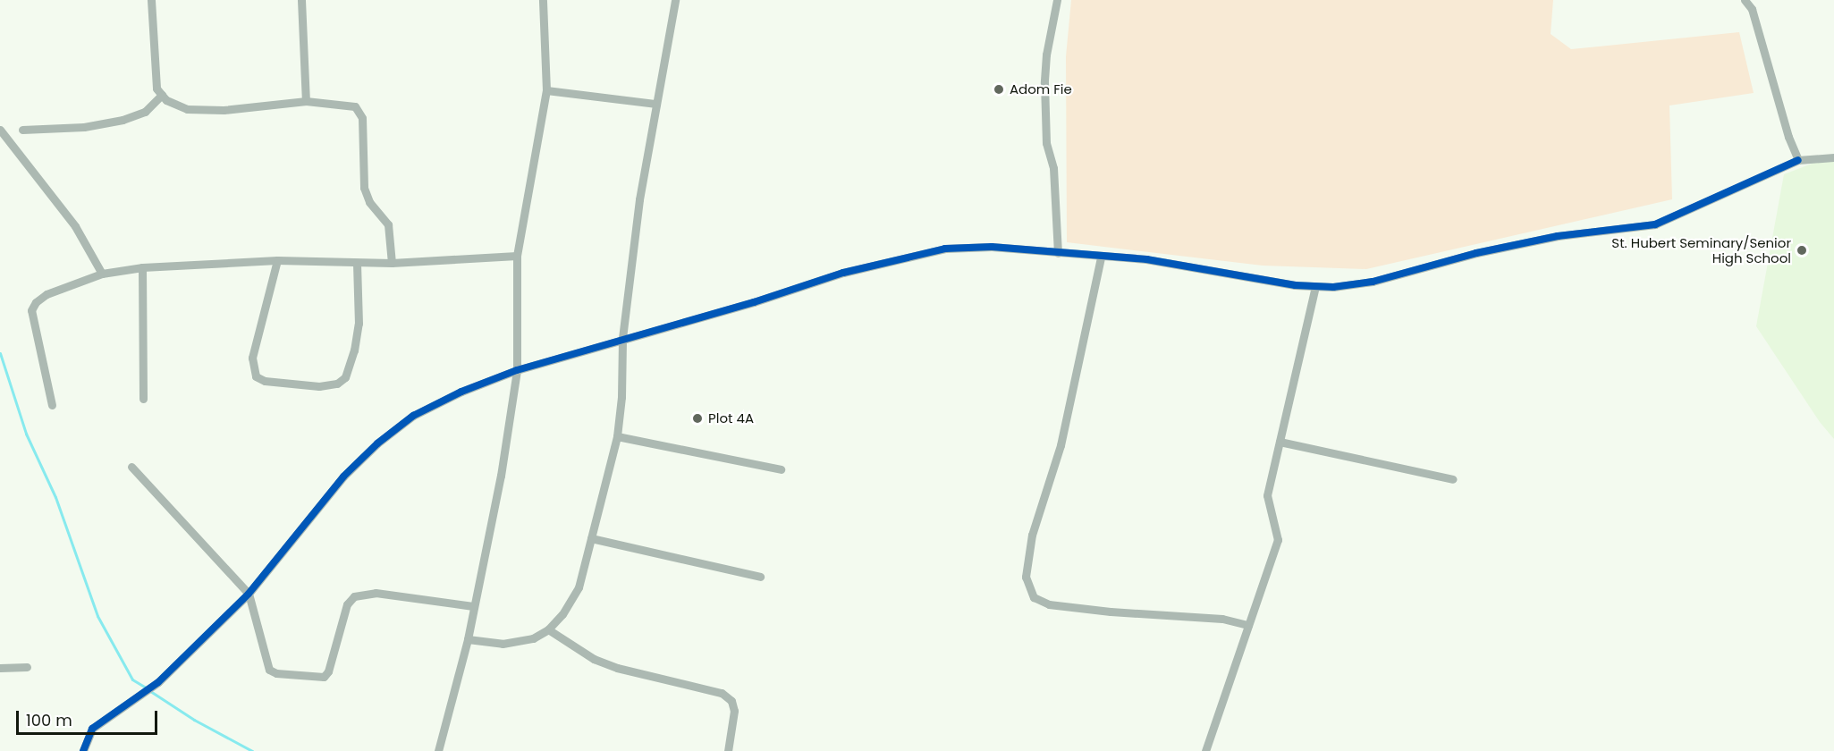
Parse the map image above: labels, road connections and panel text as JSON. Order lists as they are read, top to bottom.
{
  "places": ["Adom Fie", "St. Hubert Seminary/Senior High School", "Plot 4A"],
  "scale_bar": "100 m"
}
